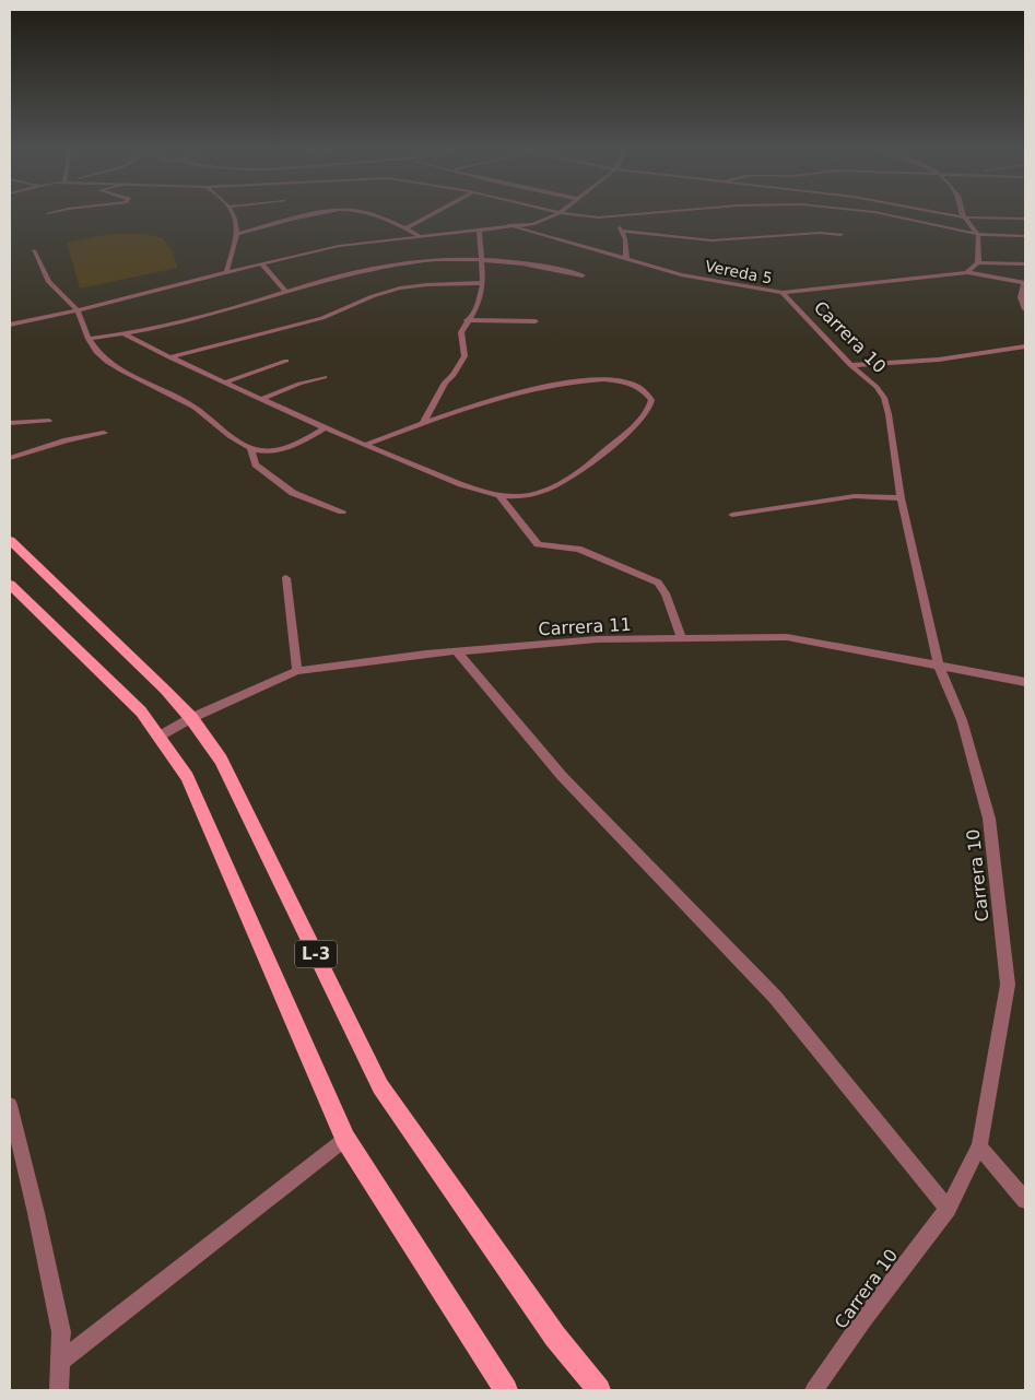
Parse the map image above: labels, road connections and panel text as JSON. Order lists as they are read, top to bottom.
{
  "streets": {
    "main road": ["L-3"],
    "street": ["Vereda 5", "Carrera 10", "Carrera 11"]
  },
  "crossings": [
    ["Vereda 5", "Carrera 10"],
    ["Carrera 10", "Carrera 11"],
    ["Carrera 11", "L-3"]
  ]
}
